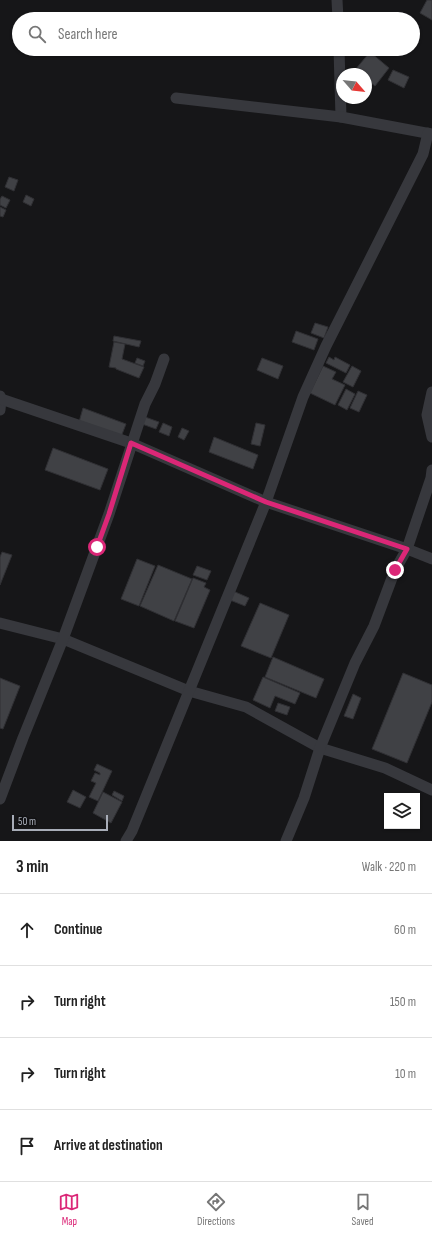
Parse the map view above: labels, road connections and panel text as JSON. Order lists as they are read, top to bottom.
{
  "scale_bar": "50 m",
  "north": "bottom right",
  "page": {
    "search": "Search here",
    "scale": "50 m",
    "heading": ["3 min", "Walk · 220 m"],
    "list": [
      ["Continue", "60 m"],
      ["Turn right", "150 m"],
      ["Turn right", "10 m"],
      "Arrive at destination"
    ],
    "nav": ["Map", "Directions", "Saved"]
  }
}
